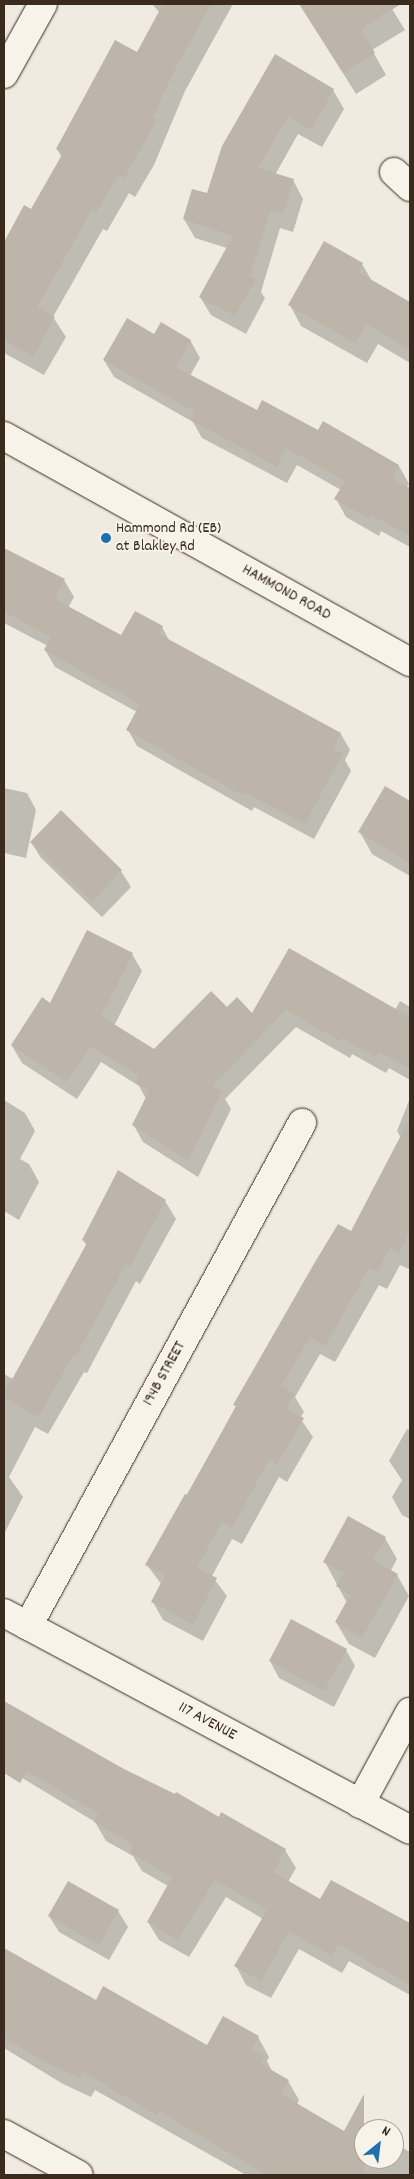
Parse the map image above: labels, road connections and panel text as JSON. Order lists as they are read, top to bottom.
{
  "streets": {
    "street": ["HAMMOND ROAD", "194B STREET", "117 AVENUE"]
  },
  "crossings": [
    ["194B STREET", "117 AVENUE"]
  ],
  "places": ["Hammond Rd (EB) at Blakley Rd"],
  "north": "top right"
}
